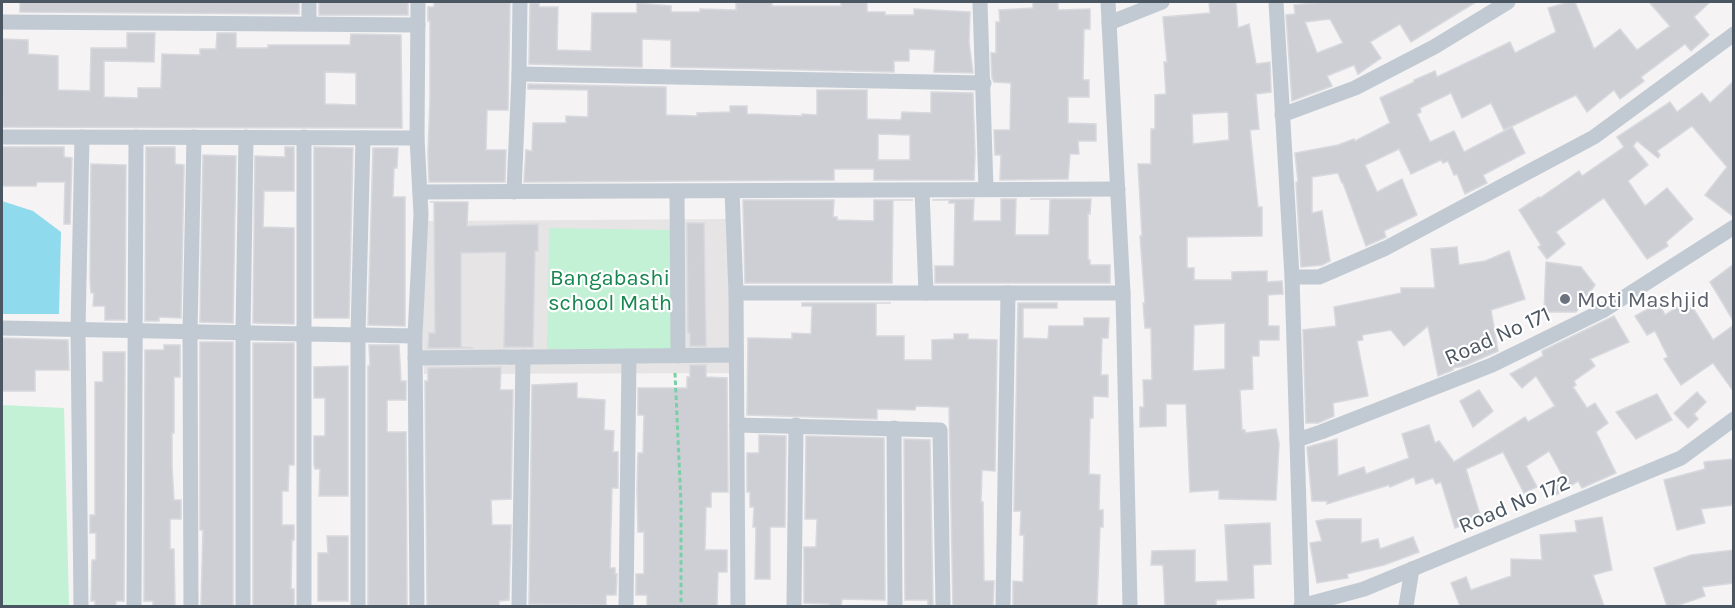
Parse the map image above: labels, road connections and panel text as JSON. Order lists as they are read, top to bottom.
{
  "streets": {
    "street": ["Road No 171", "Road No 172"]
  },
  "parks": ["Bangabashi school Math"],
  "places": ["Moti Mashjid"]
}
